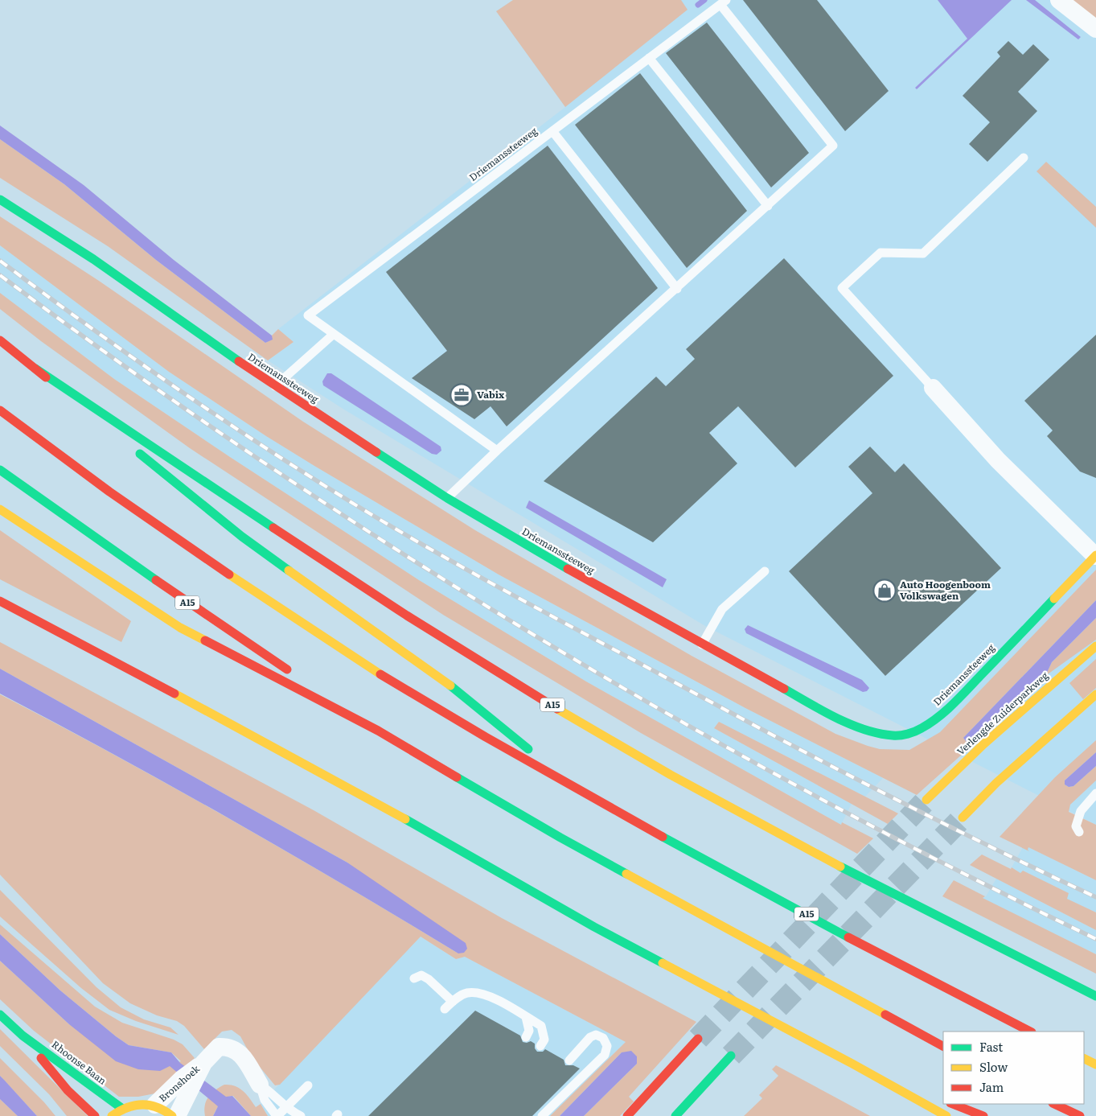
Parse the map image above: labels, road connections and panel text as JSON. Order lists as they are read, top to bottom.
{
  "streets": {
    "main road": [
      "Driemanssteeweg",
      "A15",
      "Verlengde Zuiderparkweg",
      "Rhoonse Baan"
    ],
    "street": ["Bronshoek"]
  },
  "places": {
    "office": ["Vabix"],
    "shop": ["Auto Hoogenboom Volkswagen"]
  },
  "legend": ["Fast", "Slow", "Jam"]
}
